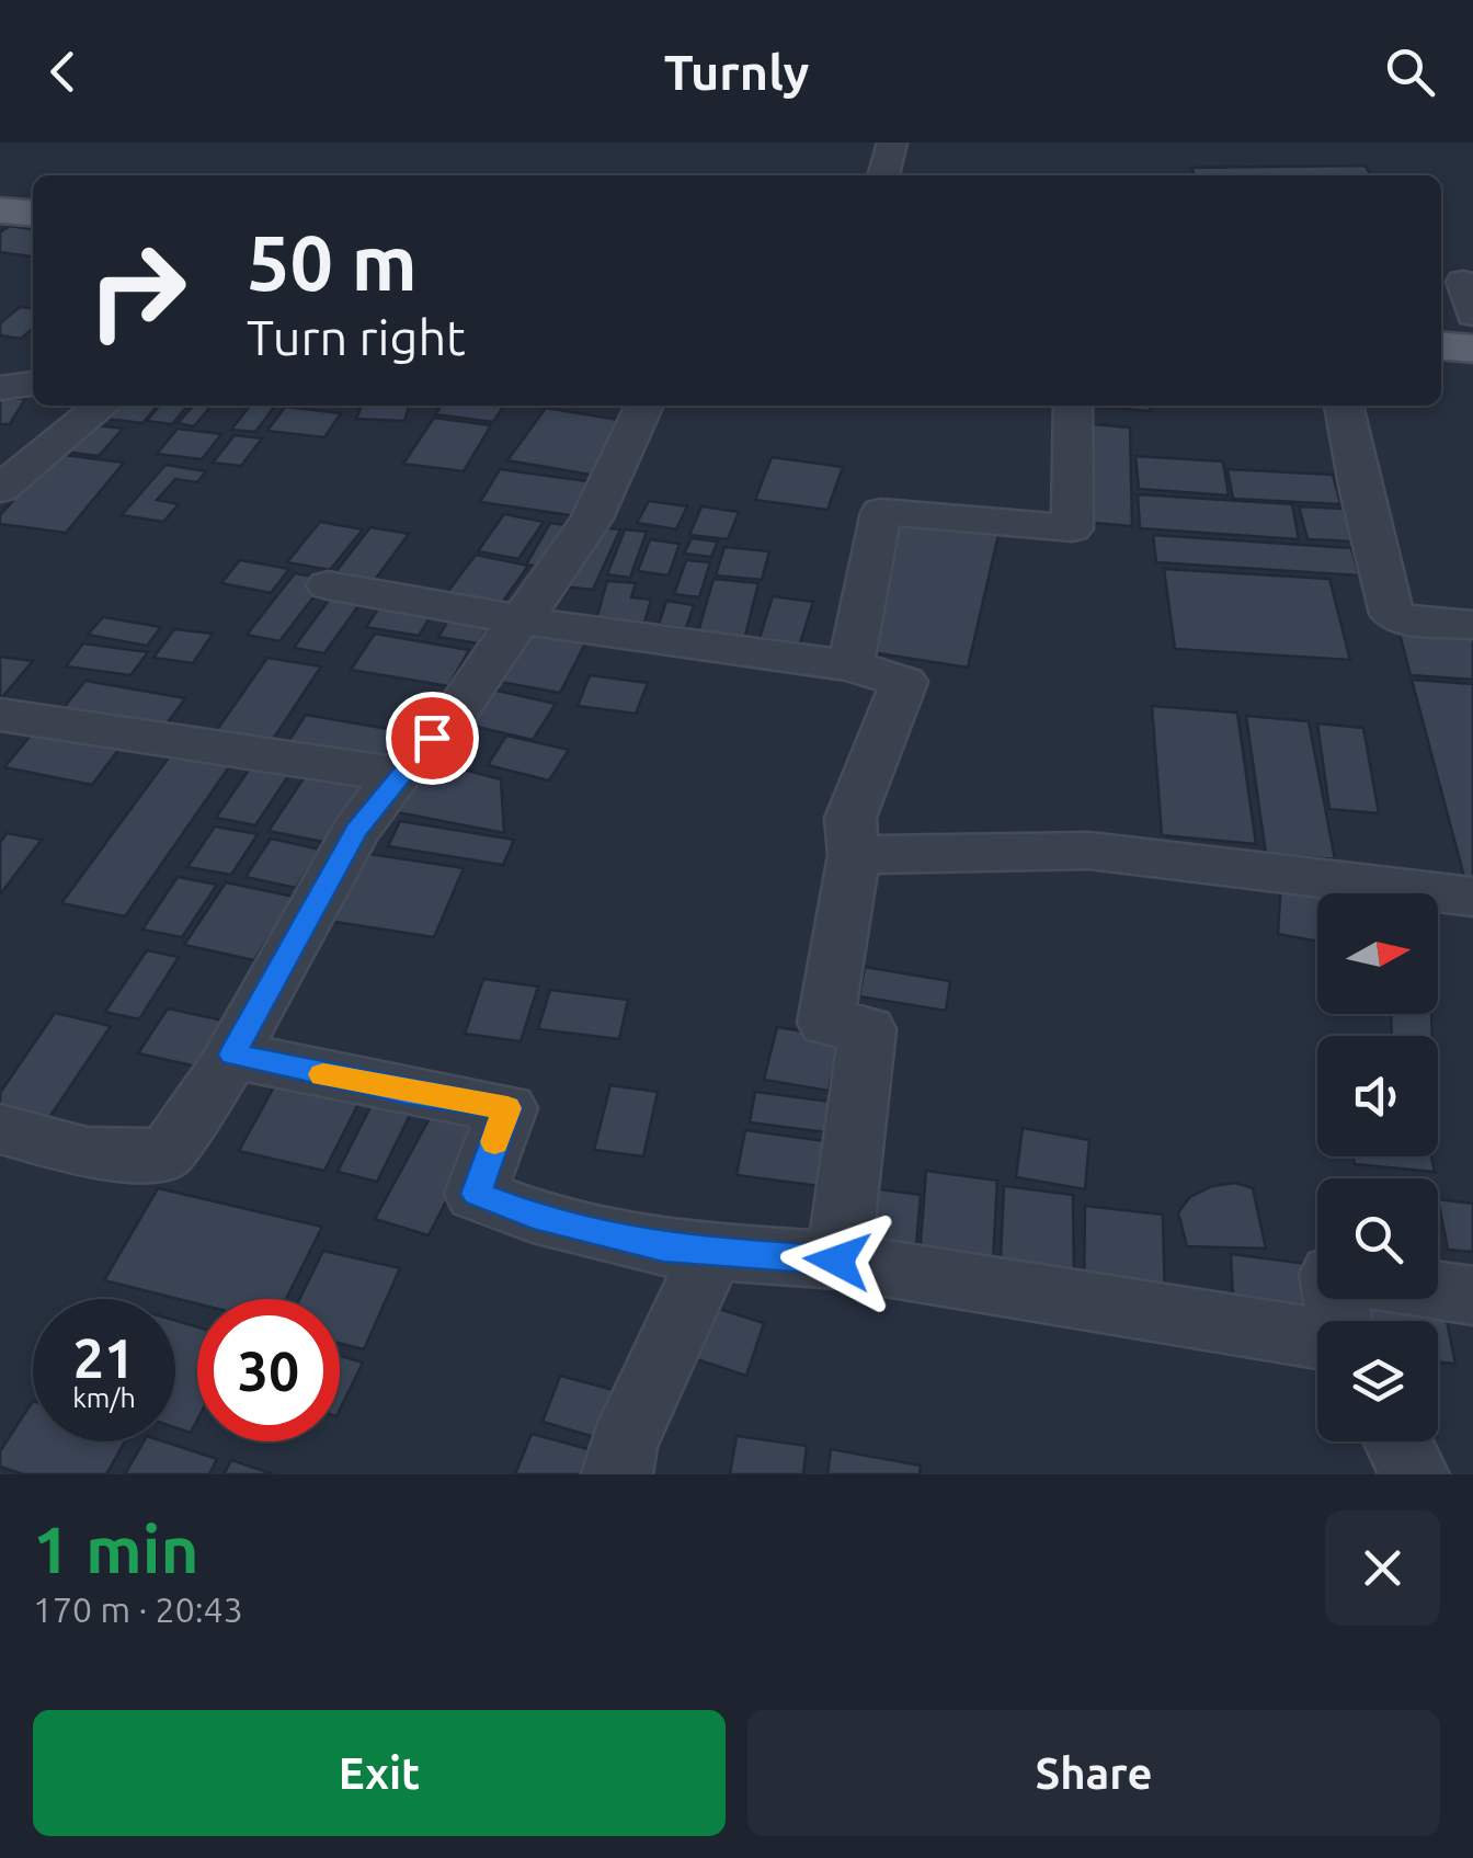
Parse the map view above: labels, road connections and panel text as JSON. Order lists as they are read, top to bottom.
{
  "north": "right",
  "page": {
    "header": "Turnly",
    "turn": ["50 m", "Turn right"],
    "speed": "21 km/h",
    "limit": "30",
    "heading": ["1 min", "170 m · 20:43"],
    "buttons": ["Exit", "Share"]
  }
}
